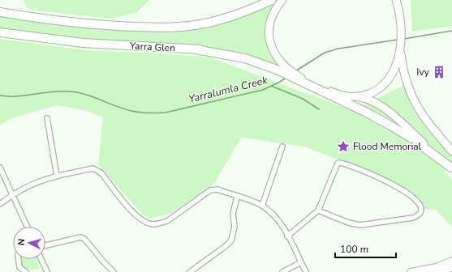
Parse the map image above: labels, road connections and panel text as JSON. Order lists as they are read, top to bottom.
{
  "streets": {
    "highway": ["Yarra Glen"]
  },
  "water": ["Yarralumla Creek"],
  "places": {
    "building": ["Ivy"],
    "place": ["Flood Memorial"]
  },
  "scale_bar": "100 m",
  "north": "left"
}
